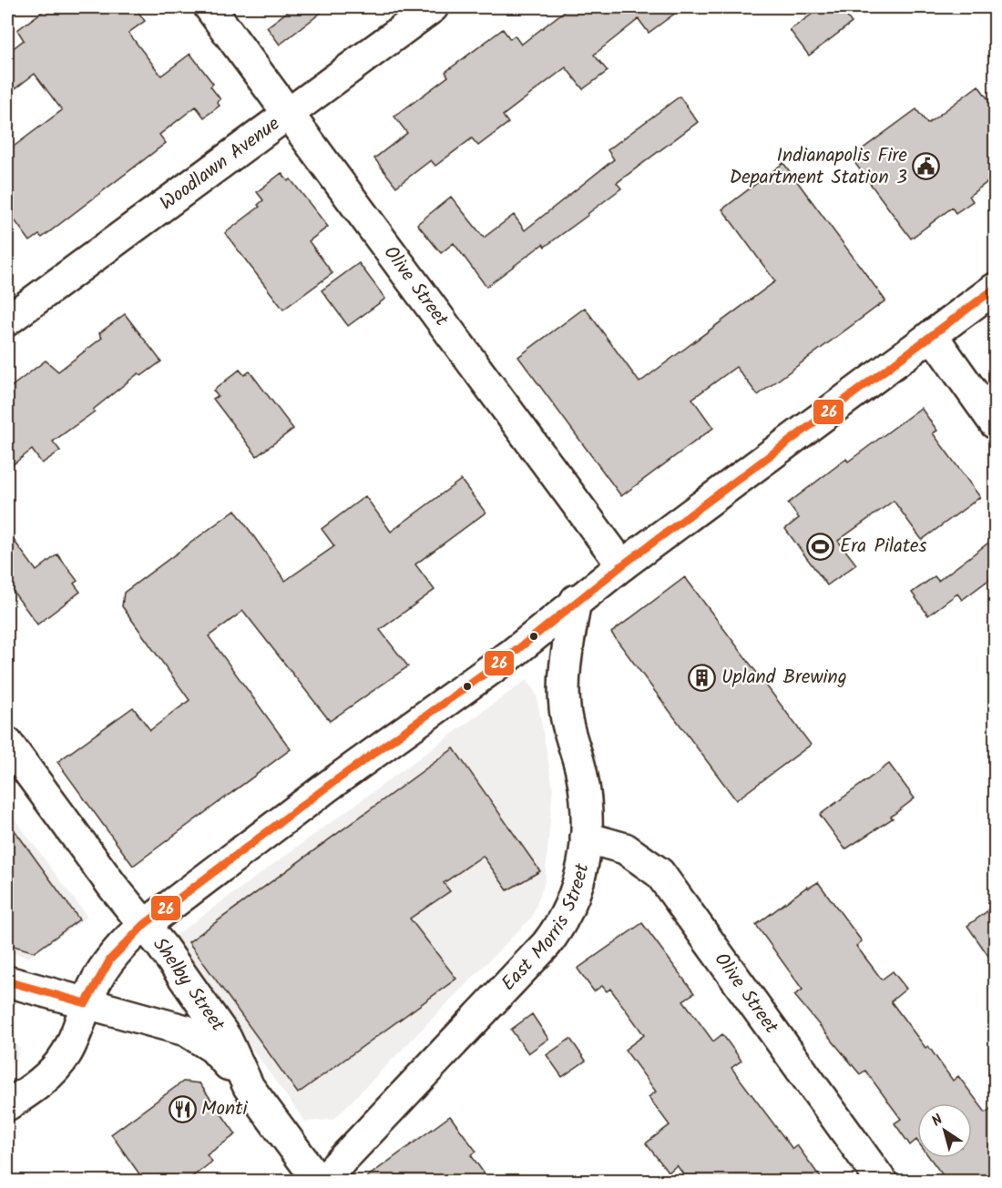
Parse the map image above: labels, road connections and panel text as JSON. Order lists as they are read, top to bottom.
{
  "streets": {
    "main road": [
      "Woodlawn Avenue",
      "Olive Street",
      "East Morris Street",
      "Shelby Street"
    ]
  },
  "crossings": [
    ["Woodlawn Avenue", "Olive Street"],
    ["Olive Street", "East Morris Street"],
    ["East Morris Street", "Shelby Street"]
  ],
  "places": {
    "public building": ["Indianapolis Fire Department Station 3"],
    "sports": ["Era Pilates"],
    "building": ["Upland Brewing"],
    "restaurant": ["Monti"]
  },
  "lines": ["transit line 26"],
  "north": "top left"
}
